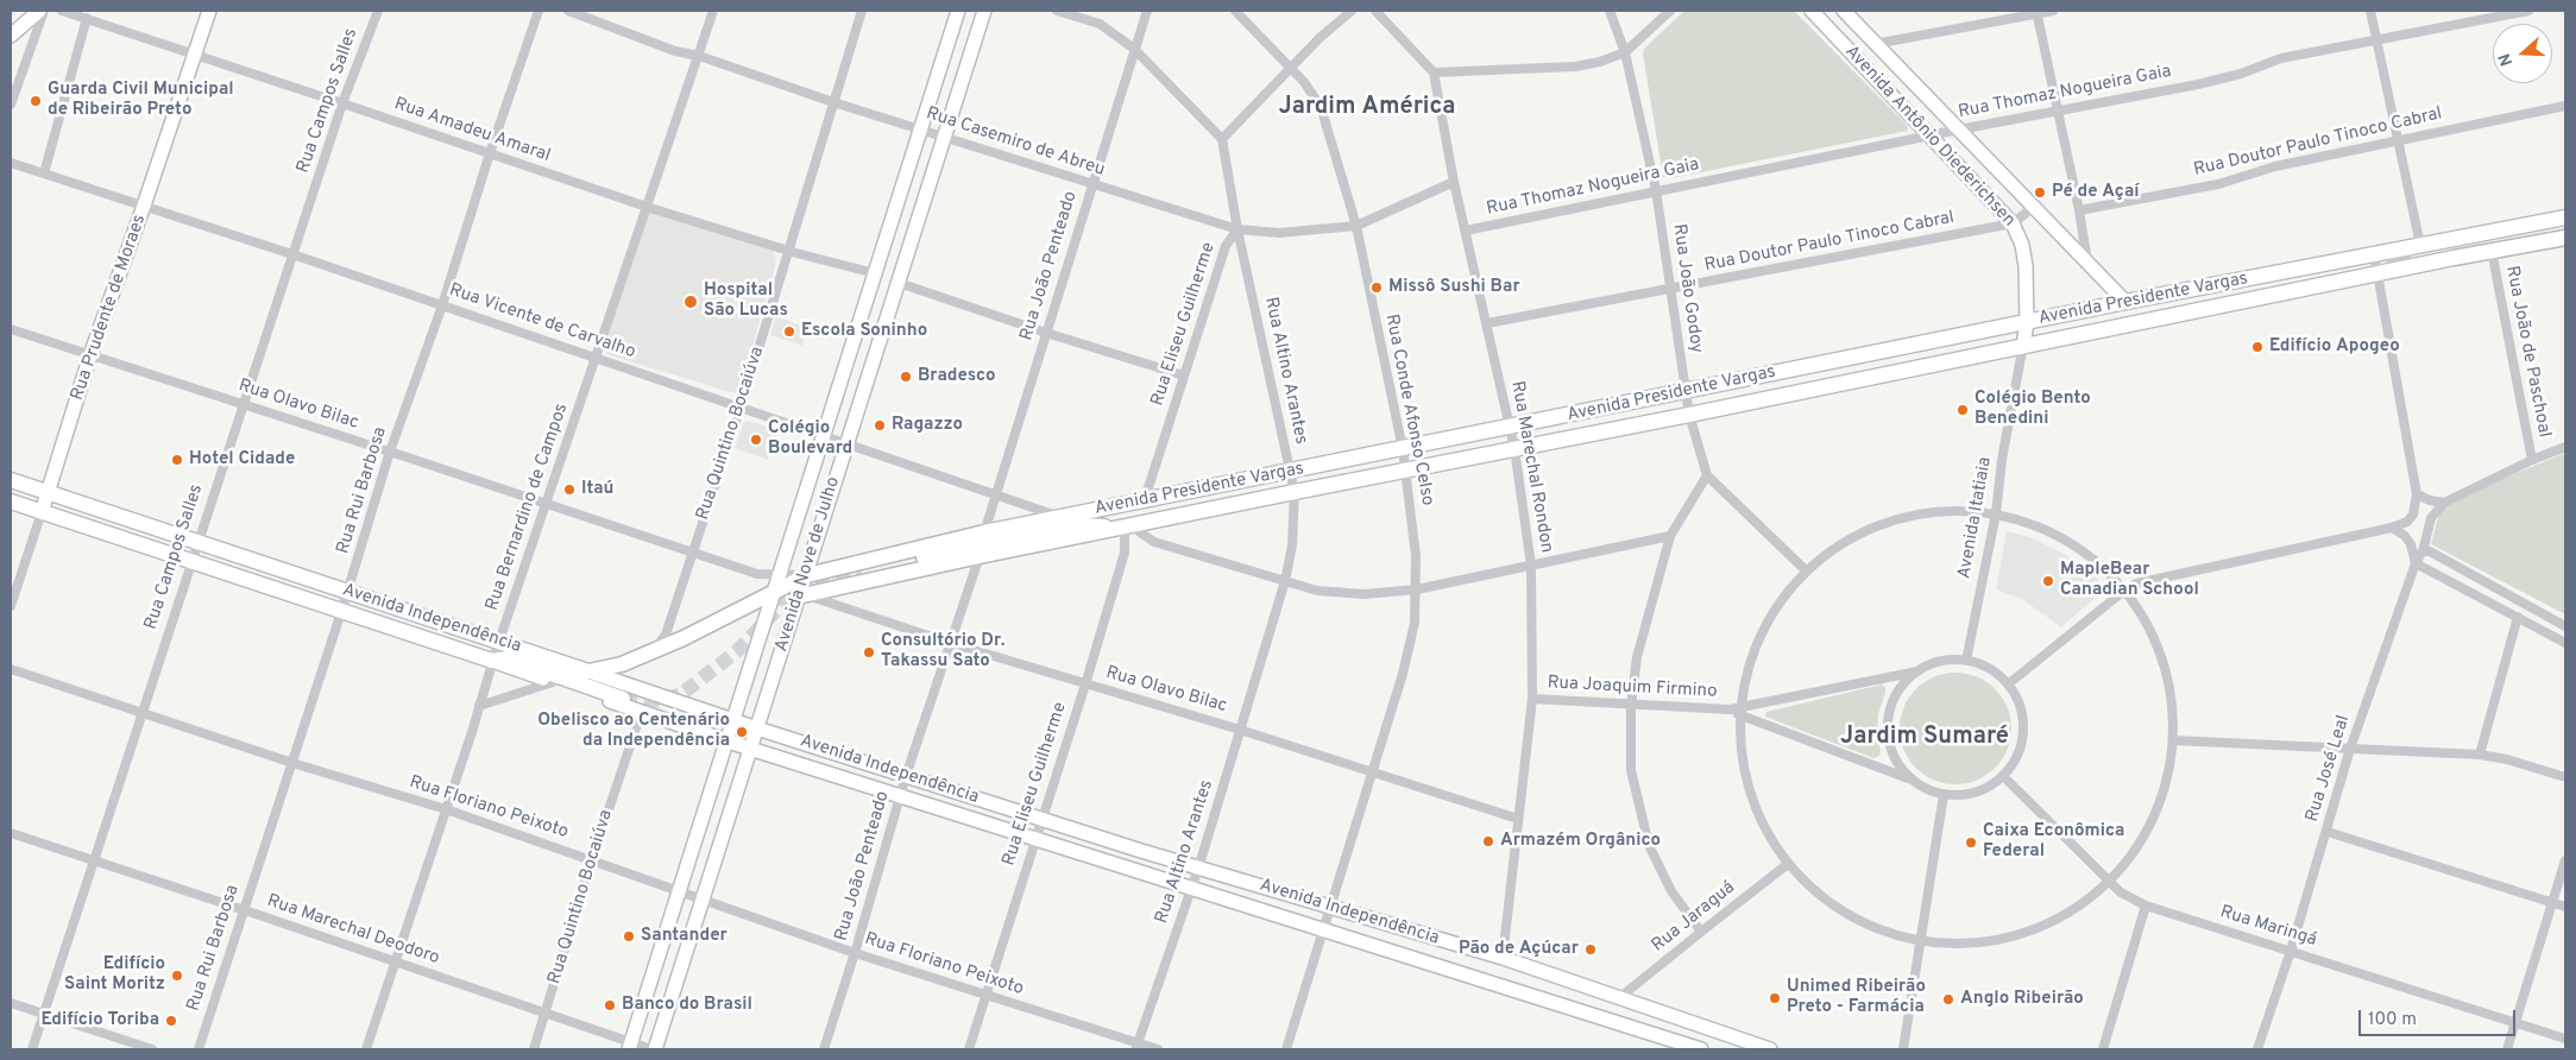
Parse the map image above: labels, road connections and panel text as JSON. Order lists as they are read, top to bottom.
{
  "streets": {
    "main road": [
      "Avenida Antônio Diederichsen",
      "Avenida Presidente Vargas",
      "Rua Prudente de Moraes",
      "Avenida Nove de Julho",
      "Avenida Independência"
    ],
    "street": [
      "Rua Thomaz Nogueira Gaia",
      "Rua Campos Salles",
      "Rua Amadeu Amaral",
      "Rua Casemiro de Abreu",
      "Rua Doutor Paulo Tinoco Cabral",
      "Rua João Penteado",
      "Rua João Godoy",
      "Rua Vicente de Carvalho",
      "Rua Eliseu Guilherme",
      "Rua João de Paschoal",
      "Rua Altino Arantes",
      "Rua Olavo Bilac",
      "Rua Conde Afonso Celso",
      "Rua Quintino Bocaiúva",
      "Rua Marechal Rondon",
      "Rua Rui Barbosa",
      "Rua Bernardino de Campos",
      "Avenida Itatiaia",
      "Rua Joaquim Firmino",
      "Rua José Leal",
      "Rua Floriano Peixoto",
      "Rua Jaraguá",
      "Rua Maringá",
      "Rua Marechal Deodoro"
    ]
  },
  "crossings": [
    ["Rua Thomaz Nogueira Gaia", "Avenida Antônio Diederichsen"],
    ["Rua Thomaz Nogueira Gaia", "Rua João Godoy"],
    ["Rua Thomaz Nogueira Gaia", "Rua Marechal Rondon"],
    ["Rua Campos Salles", "Rua Amadeu Amaral"],
    ["Rua Campos Salles", "Rua Vicente de Carvalho"],
    ["Rua Campos Salles", "Rua Olavo Bilac"],
    ["Rua Campos Salles", "Avenida Independência"],
    ["Rua Campos Salles", "Rua Floriano Peixoto"],
    ["Rua Campos Salles", "Rua Marechal Deodoro"],
    ["Rua Amadeu Amaral", "Rua Prudente de Moraes"],
    ["Rua Amadeu Amaral", "Rua Quintino Bocaiúva"],
    ["Rua Amadeu Amaral", "Rua Rui Barbosa"],
    ["Rua Amadeu Amaral", "Rua Bernardino de Campos"],
    ["Rua Amadeu Amaral", "Avenida Nove de Julho"],
    ["Avenida Antônio Diederichsen", "Rua Doutor Paulo Tinoco Cabral"],
    ["Avenida Antônio Diederichsen", "Avenida Presidente Vargas"],
    ["Avenida Antônio Diederichsen", "Avenida Itatiaia"],
    ["Rua Casemiro de Abreu", "Rua João Penteado"],
    ["Rua Casemiro de Abreu", "Rua Eliseu Guilherme"],
    ["Rua Casemiro de Abreu", "Rua Altino Arantes"],
    ["Rua Casemiro de Abreu", "Rua Conde Afonso Celso"],
    ["Rua Casemiro de Abreu", "Rua Quintino Bocaiúva"],
    ["Rua Casemiro de Abreu", "Rua Marechal Rondon"],
    ["Rua Casemiro de Abreu", "Rua Bernardino de Campos"],
    ["Rua Casemiro de Abreu", "Avenida Nove de Julho"],
    ["Rua Doutor Paulo Tinoco Cabral", "Rua João Godoy"],
    ["Rua Doutor Paulo Tinoco Cabral", "Rua Marechal Rondon"],
    ["Rua João Penteado", "Avenida Presidente Vargas"],
    ["Rua João Penteado", "Rua Vicente de Carvalho"],
    ["Rua João Penteado", "Rua Olavo Bilac"],
    ["Rua João Penteado", "Avenida Independência"],
    ["Rua João Penteado", "Rua Floriano Peixoto"],
    ["Rua João Godoy", "Avenida Presidente Vargas"],
    ["Avenida Presidente Vargas", "Rua Vicente de Carvalho"],
    ["Avenida Presidente Vargas", "Rua Eliseu Guilherme"],
    ["Avenida Presidente Vargas", "Rua João de Paschoal"],
    ["Avenida Presidente Vargas", "Rua Altino Arantes"],
    ["Avenida Presidente Vargas", "Rua Olavo Bilac"],
    ["Avenida Presidente Vargas", "Rua Conde Afonso Celso"],
    ["Avenida Presidente Vargas", "Rua Marechal Rondon"],
    ["Avenida Presidente Vargas", "Avenida Itatiaia"],
    ["Avenida Presidente Vargas", "Avenida Nove de Julho"],
    ["Rua Prudente de Moraes", "Rua Vicente de Carvalho"],
    ["Rua Prudente de Moraes", "Rua Olavo Bilac"],
    ["Rua Prudente de Moraes", "Avenida Independência"],
    ["Rua Vicente de Carvalho", "Rua Quintino Bocaiúva"],
    ["Rua Vicente de Carvalho", "Rua Rui Barbosa"],
    ["Rua Vicente de Carvalho", "Rua Bernardino de Campos"],
    ["Rua Vicente de Carvalho", "Avenida Nove de Julho"],
    ["Rua Eliseu Guilherme", "Rua Altino Arantes"],
    ["Rua Eliseu Guilherme", "Rua Olavo Bilac"],
    ["Rua Eliseu Guilherme", "Avenida Independência"],
    ["Rua Eliseu Guilherme", "Rua Floriano Peixoto"],
    ["Rua Altino Arantes", "Rua Olavo Bilac"],
    ["Rua Altino Arantes", "Avenida Independência"],
    ["Rua Altino Arantes", "Rua Floriano Peixoto"],
    ["Rua Olavo Bilac", "Rua Conde Afonso Celso"],
    ["Rua Olavo Bilac", "Rua Quintino Bocaiúva"],
    ["Rua Olavo Bilac", "Rua Marechal Rondon"],
    ["Rua Olavo Bilac", "Rua Rui Barbosa"],
    ["Rua Olavo Bilac", "Rua Bernardino de Campos"],
    ["Rua Olavo Bilac", "Avenida Nove de Julho"],
    ["Rua Conde Afonso Celso", "Avenida Independência"],
    ["Rua Quintino Bocaiúva", "Avenida Independência"],
    ["Rua Quintino Bocaiúva", "Rua Floriano Peixoto"],
    ["Rua Quintino Bocaiúva", "Rua Marechal Deodoro"],
    ["Rua Marechal Rondon", "Avenida Independência"],
    ["Rua Marechal Rondon", "Rua Joaquim Firmino"],
    ["Rua Rui Barbosa", "Avenida Independência"],
    ["Rua Rui Barbosa", "Rua Floriano Peixoto"],
    ["Rua Rui Barbosa", "Rua Marechal Deodoro"],
    ["Rua Bernardino de Campos", "Avenida Independência"],
    ["Rua Bernardino de Campos", "Rua Floriano Peixoto"],
    ["Rua Bernardino de Campos", "Rua Marechal Deodoro"],
    ["Avenida Itatiaia", "Rua Joaquim Firmino"],
    ["Avenida Itatiaia", "Rua Maringá"],
    ["Avenida Nove de Julho", "Avenida Independência"],
    ["Avenida Nove de Julho", "Rua Floriano Peixoto"],
    ["Avenida Nove de Julho", "Rua Marechal Deodoro"],
    ["Avenida Independência", "Rua Jaraguá"],
    ["Rua Joaquim Firmino", "Rua Maringá"],
    ["Rua José Leal", "Rua Maringá"]
  ],
  "districts": ["Jardim América", "Jardim Sumaré"],
  "places": [
    "Guarda Civil Municipal de Ribeirão Preto",
    "Pé de Açaí",
    "Missô Sushi Bar",
    "Hospital São Lucas",
    "Escola Soninho",
    "Edifício Apogeo",
    "Bradesco",
    "Colégio Bento Benedini",
    "Ragazzo",
    "Colégio Boulevard",
    "Hotel Cidade",
    "Itaú",
    "MapleBear Canadian School",
    "Consultório Dr. Takassu Sato",
    "Obelisco ao Centenário da Independência",
    "Armazém Orgânico",
    "Caixa Econômica Federal",
    "Santander",
    "Pão de Açúcar",
    "Edifício Saint Moritz",
    "Unimed Ribeirão Preto - Farmácia",
    "Anglo Ribeirão",
    "Banco do Brasil",
    "Edifício Toriba"
  ],
  "scale_bar": "100 m",
  "north": "left"
}
